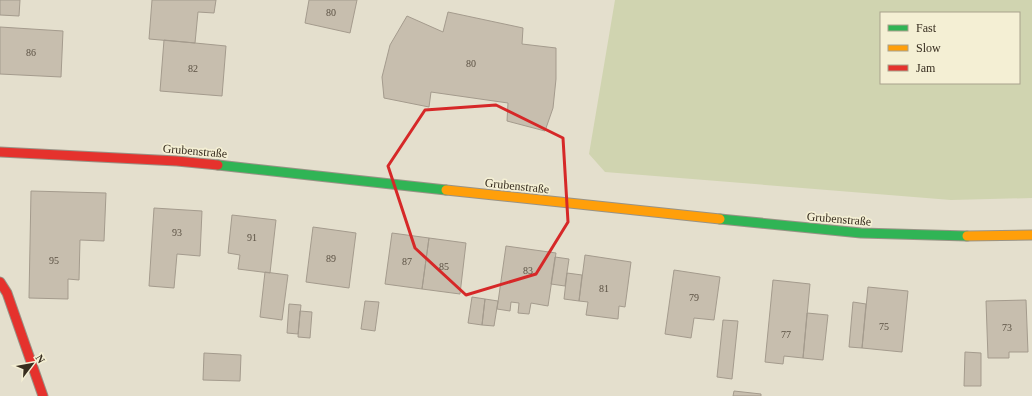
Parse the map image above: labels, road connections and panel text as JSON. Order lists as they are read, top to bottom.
{
  "streets": {
    "street": ["Grubenstraße"]
  },
  "house_numbers": [
    "80",
    "86",
    "80",
    "82",
    "93",
    "91",
    "89",
    "95",
    "87",
    "85",
    "83",
    "81",
    "79",
    "75",
    "73",
    "77"
  ],
  "legend": ["Fast", "Slow", "Jam"],
  "north": "top right"
}
